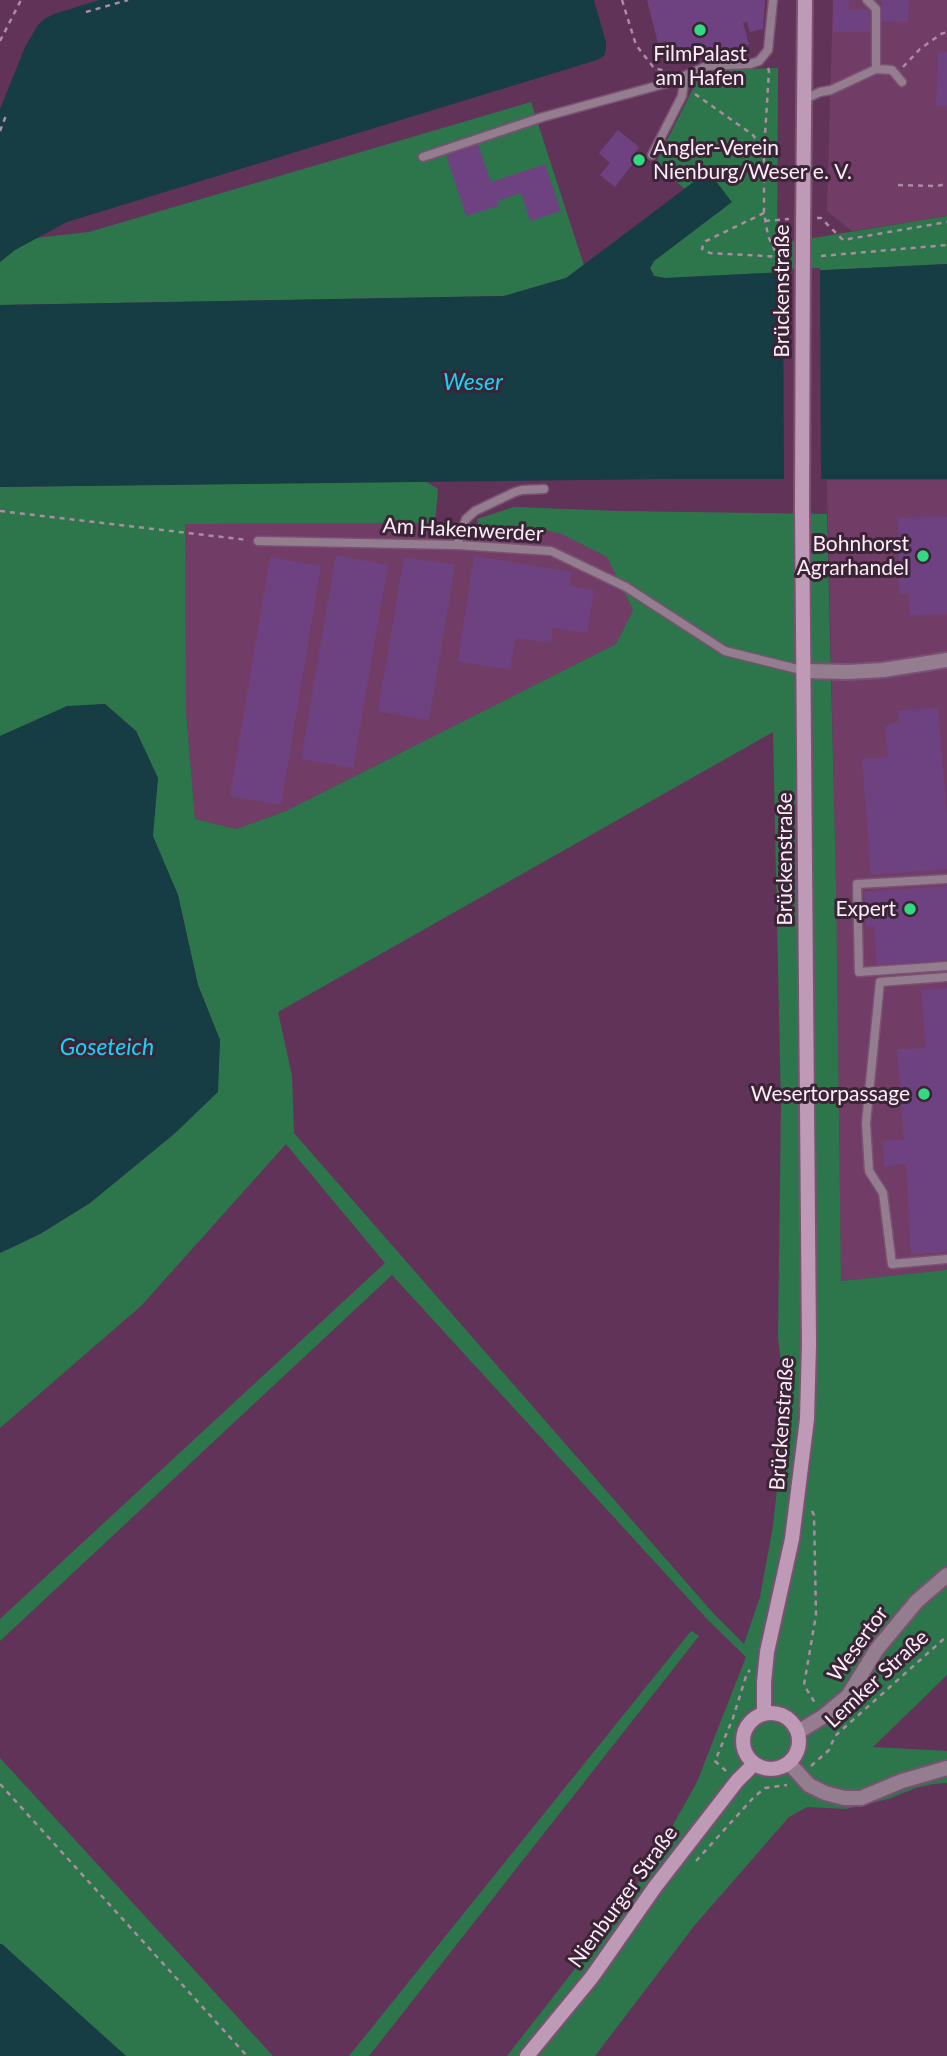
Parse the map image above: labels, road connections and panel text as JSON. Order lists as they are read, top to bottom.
{
  "streets": {
    "street": ["Brückenstraße", "Wesertor", "Nienburger Straße"],
    "lane": ["Am Hakenwerder"],
    "path": ["Lemker Straße"]
  },
  "crossings": [
    ["Brückenstraße", "Am Hakenwerder"],
    ["Brückenstraße", "Wesertor"],
    ["Brückenstraße", "Nienburger Straße"],
    ["Wesertor", "Nienburger Straße"]
  ],
  "water": ["Weser", "Goseteich"],
  "places": [
    "FilmPalast am Hafen",
    "Angler-Verein Nienburg/Weser e. V.",
    "Bohnhorst Agrarhandel",
    "Expert",
    "Wesertorpassage"
  ]
}
